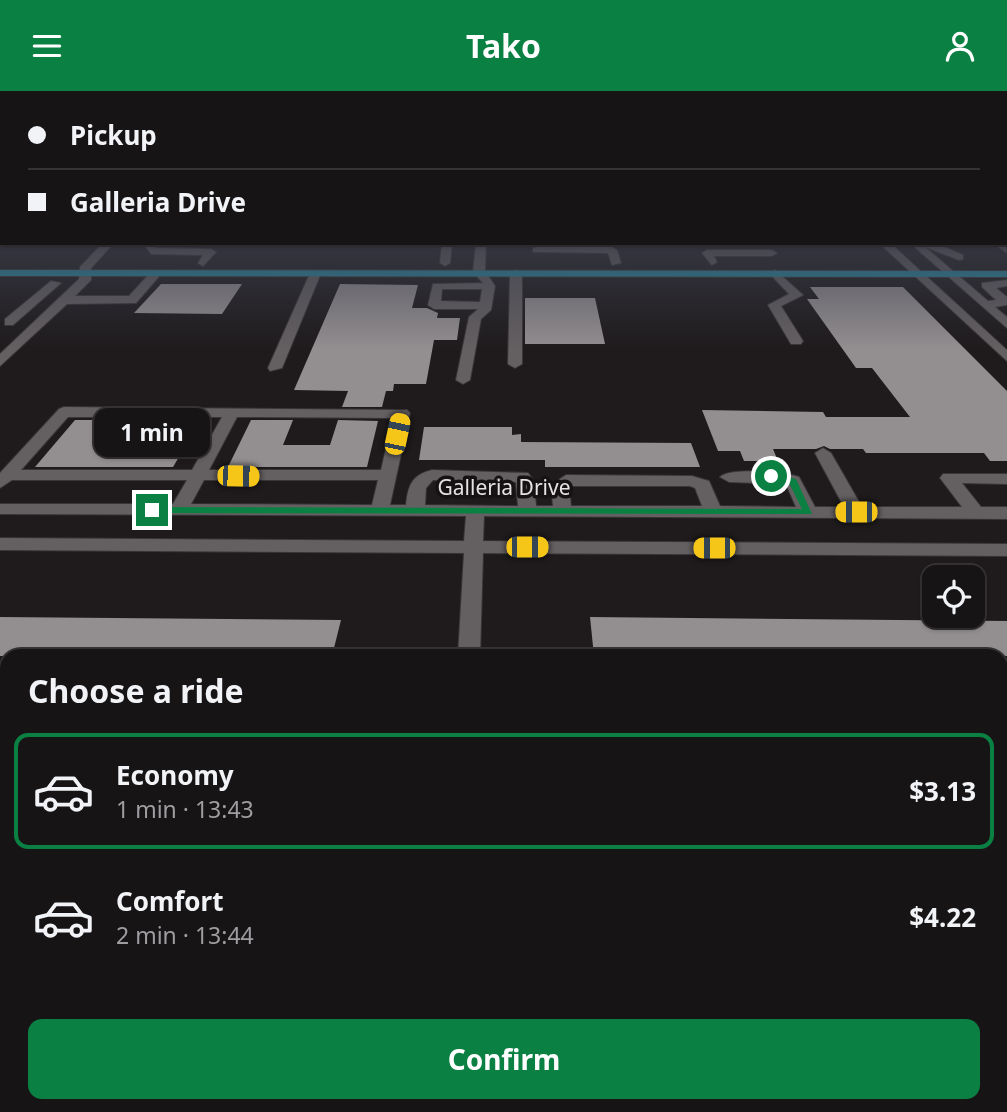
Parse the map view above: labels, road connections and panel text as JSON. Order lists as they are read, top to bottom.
{
  "streets": {
    "street": ["Galleria Drive"]
  },
  "page": {
    "header": "Tako",
    "banner": ["Pickup", "Galleria Drive"],
    "bubble": "1 min",
    "heading": "Choose a ride",
    "list": [
      {
        "name": "Economy",
        "note": "1 min · 13:43",
        "value": "$3.13"
      },
      {
        "name": "Comfort",
        "note": "2 min · 13:44",
        "value": "$4.22"
      }
    ],
    "buttons": "Confirm"
  }
}
